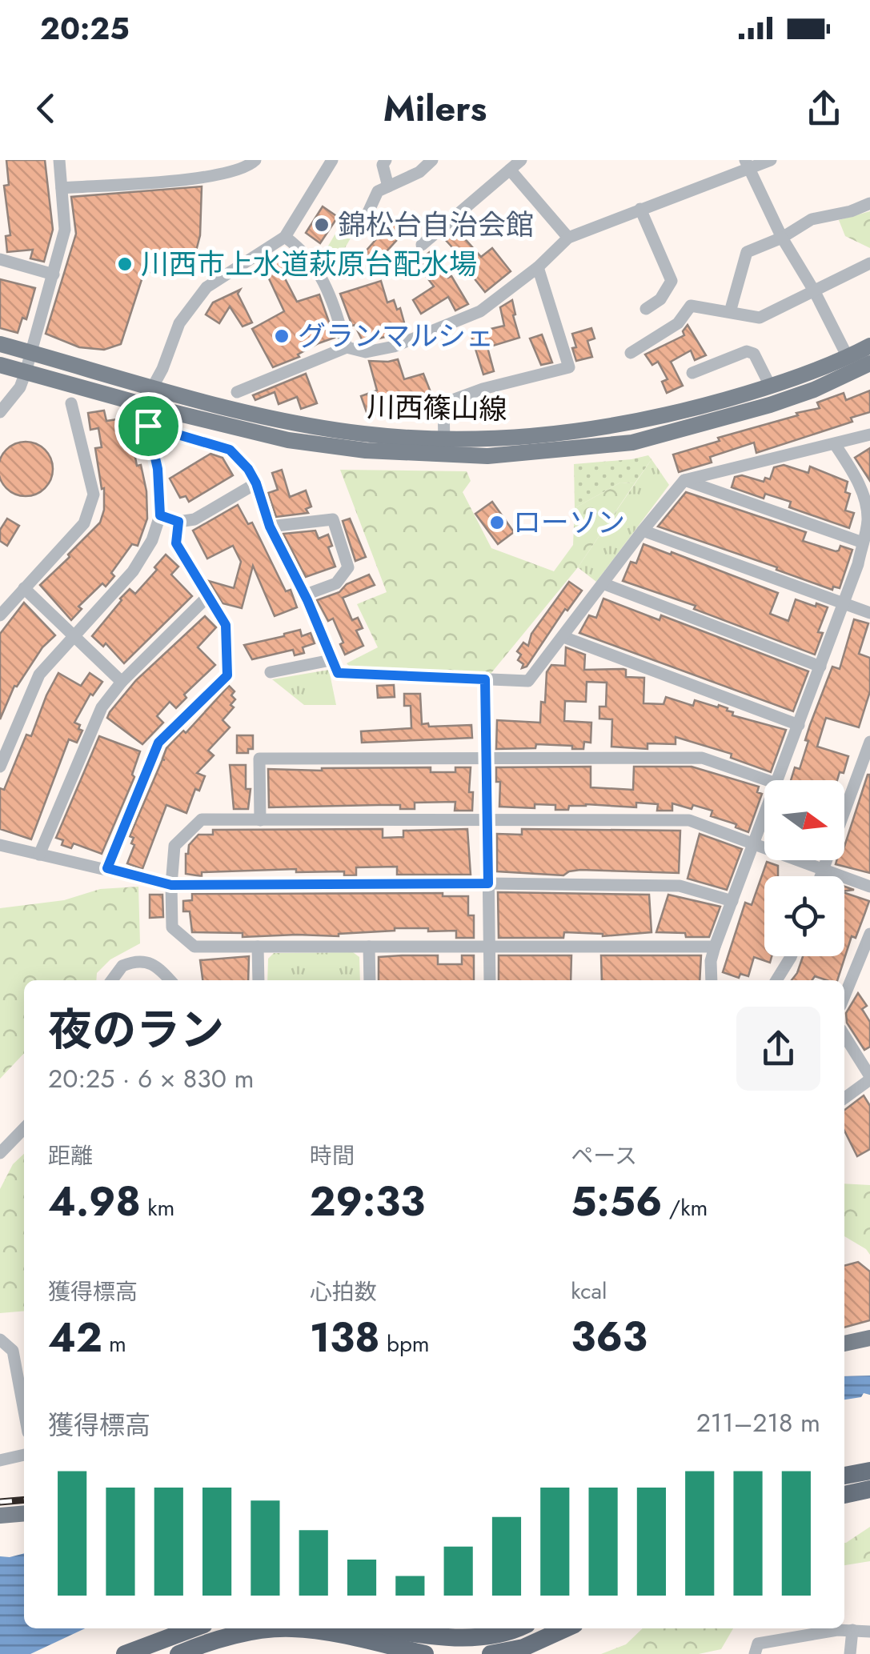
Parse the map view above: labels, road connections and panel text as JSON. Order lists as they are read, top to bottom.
{
  "streets": {
    "main road": ["川西篠山線"]
  },
  "places": [
    "錦松台自治会館",
    "川西市上水道萩原台配水場",
    "グランマルシェ",
    "ローソン"
  ],
  "north": "right",
  "page": {
    "status": "20:25",
    "header": "Milers",
    "heading": ["夜のラン", "20:25 · 6 × 830 m"],
    "stats": [
      ["距離", "4.98 km"],
      ["時間", "29:33"],
      ["ペース", "5:56 /km"],
      ["獲得標高", "42 m"],
      ["心拍数", "138 bpm"],
      ["kcal", "363"]
    ],
    "chart": ["獲得標高", "211–218 m"]
  }
}
